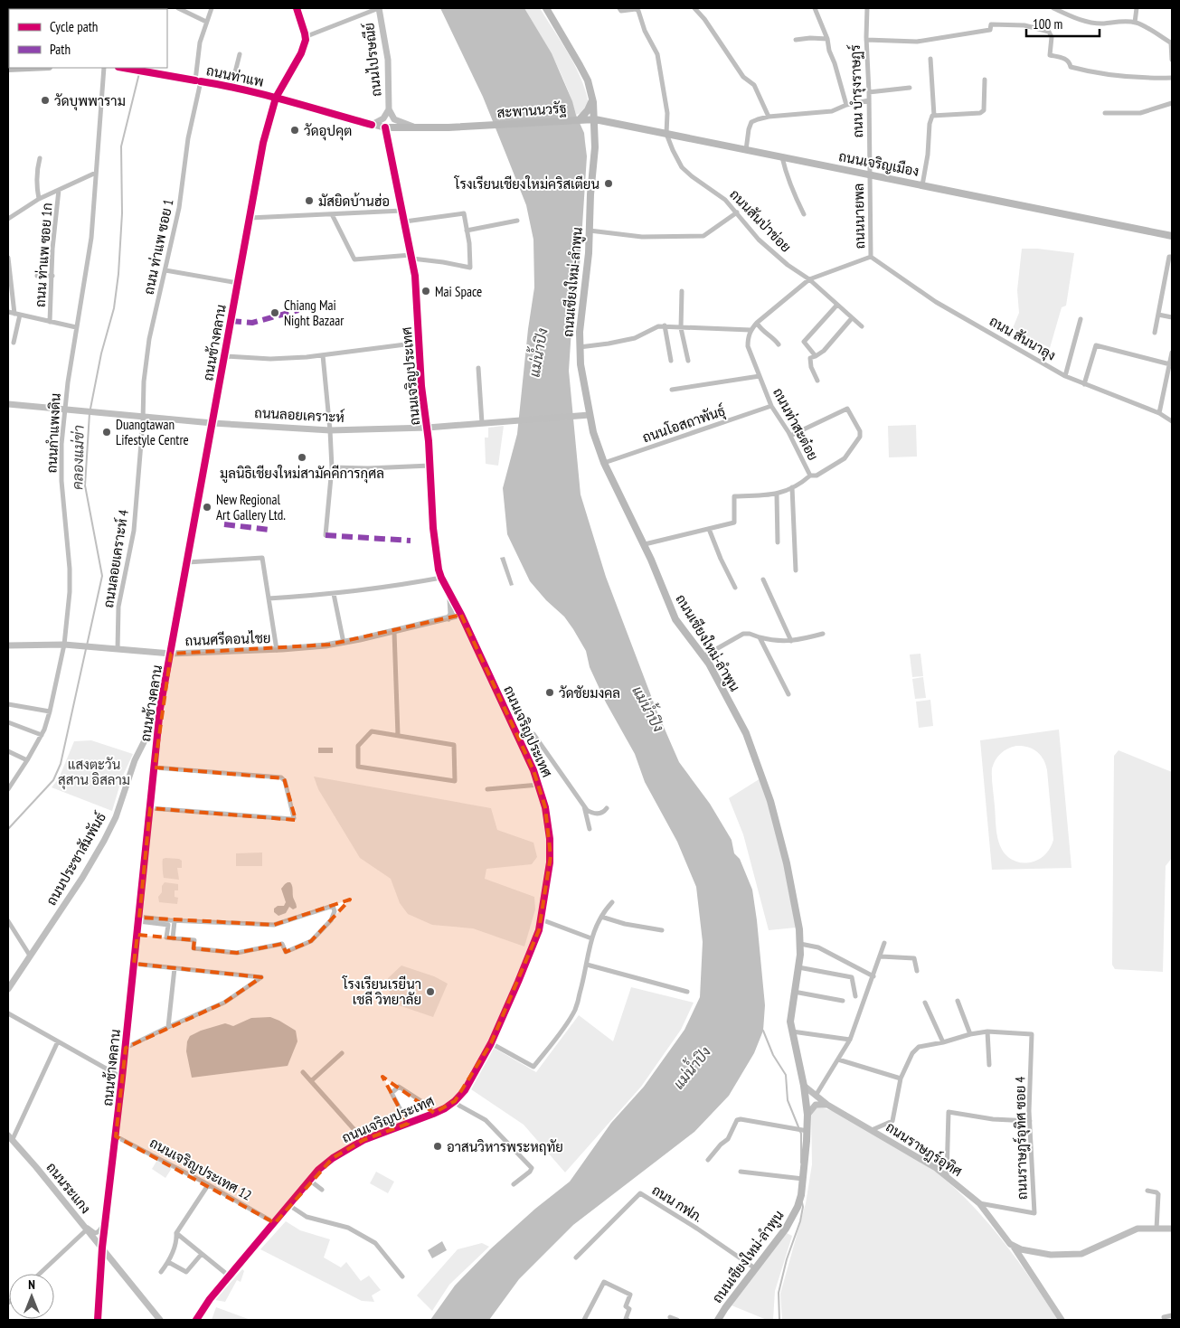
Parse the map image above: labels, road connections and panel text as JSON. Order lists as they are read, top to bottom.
{
  "streets": {
    "main road": [
      "ถนนท่าแพ",
      "สะพานนวรัฐ",
      "ถนนเจริญเมือง",
      "ถนนเชียงใหม่-ลำพูน"
    ],
    "street": [
      "ถนนไปรษณีย์",
      "ถนน บำรุงราษฏร์",
      "ถนนนายพล",
      "ถนนสันป่าข่อย",
      "ถนน ท่าแพ ซอย 1",
      "ถนน ท่าแพ ซอย 1ก",
      "ถนน สันนาลุง",
      "ถนนช้างคลาน",
      "ถนนเจริญประเทศ",
      "ถนนลอยเคราะห์",
      "ถนนโอสถาพันธุ์",
      "ถนนท่าสะต๋อย",
      "ถนนกำแพงดิน",
      "ถนนลอยเคราะห์ 4",
      "ถนนศรีดอนไชย",
      "ถนนประชาสัมพันธ์",
      "ถนนราษฎร์อุทิศ ซอย 4",
      "ถนนราษฎร์อุทิศ",
      "ถนนเจริญประเทศ 12",
      "ถนนระแกง",
      "ถนน กฟภ."
    ]
  },
  "crossings": [
    ["ถนนไปรษณีย์", "ถนนท่าแพ"],
    ["ถนนท่าแพ", "สะพานนวรัฐ"],
    ["ถนนท่าแพ", "ถนน ท่าแพ ซอย 1"],
    ["ถนนท่าแพ", "ถนนช้างคลาน"],
    ["ถนนท่าแพ", "ถนนเจริญประเทศ"],
    ["ถนน บำรุงราษฏร์", "ถนนเจริญเมือง"],
    ["ถนน บำรุงราษฏร์", "ถนนนายพล"],
    ["สะพานนวรัฐ", "ถนนเจริญเมือง"],
    ["ถนนเจริญเมือง", "ถนนนายพล"],
    ["ถนนเจริญเมือง", "ถนนสันป่าข่อย"],
    ["ถนนเจริญเมือง", "ถนนเชียงใหม่-ลำพูน"],
    ["ถนนนายพล", "ถนน สันนาลุง"],
    ["ถนน ท่าแพ ซอย 1", "ถนนลอยเคราะห์"],
    ["ถนน ท่าแพ ซอย 1", "ถนนลอยเคราะห์ 4"],
    ["ถนนเชียงใหม่-ลำพูน", "ถนนลอยเคราะห์"],
    ["ถนนเชียงใหม่-ลำพูน", "ถนนโอสถาพันธุ์"],
    ["ถนนเชียงใหม่-ลำพูน", "ถนนท่าสะต๋อย"],
    ["ถนนเชียงใหม่-ลำพูน", "ถนนราษฎร์อุทิศ"],
    ["ถนนเชียงใหม่-ลำพูน", "ถนน กฟภ."],
    ["ถนนช้างคลาน", "ถนนลอยเคราะห์"],
    ["ถนนช้างคลาน", "ถนนศรีดอนไชย"],
    ["ถนนช้างคลาน", "ถนนประชาสัมพันธ์"],
    ["ถนนช้างคลาน", "ถนนเจริญประเทศ 12"],
    ["ถนนช้างคลาน", "ถนนระแกง"],
    ["ถนนเจริญประเทศ", "ถนนลอยเคราะห์"],
    ["ถนนเจริญประเทศ", "ถนนศรีดอนไชย"],
    ["ถนนเจริญประเทศ", "ถนนเจริญประเทศ 12"],
    ["ถนนลอยเคราะห์", "ถนนกำแพงดิน"],
    ["ถนนลอยเคราะห์", "ถนนลอยเคราะห์ 4"],
    ["ถนนโอสถาพันธุ์", "ถนนท่าสะต๋อย"],
    ["ถนนกำแพงดิน", "ถนนศรีดอนไชย"],
    ["ถนนลอยเคราะห์ 4", "ถนนศรีดอนไชย"],
    ["ถนนราษฎร์อุทิศ ซอย 4", "ถนนราษฎร์อุทิศ"]
  ],
  "water": ["แม่น้ำปิง", "คลองแม่ข่า"],
  "parks": ["แสงตะวัน สุสาน อิสลาม"],
  "places": [
    "วัดบุพพาราม",
    "วัดอุปคุต",
    "โรงเรียนเชียงใหม่คริสเตียน",
    "มัสยิดบ้านฮ่อ",
    "Mai Space",
    "Chiang Mai Night Bazaar",
    "Duangtawan Lifestyle Centre",
    "มูลนิธิเชียงใหม่สามัคคีการกุศล",
    "New Regional Art Gallery Ltd.",
    "วัดชัยมงคล",
    "โรงเรียนเรยีนา เชลี วิทยาลัย",
    "อาสนวิหารพระหฤทัย"
  ],
  "legend": ["Cycle path", "Path"],
  "scale_bar": "100 m",
  "north": "top"
}
